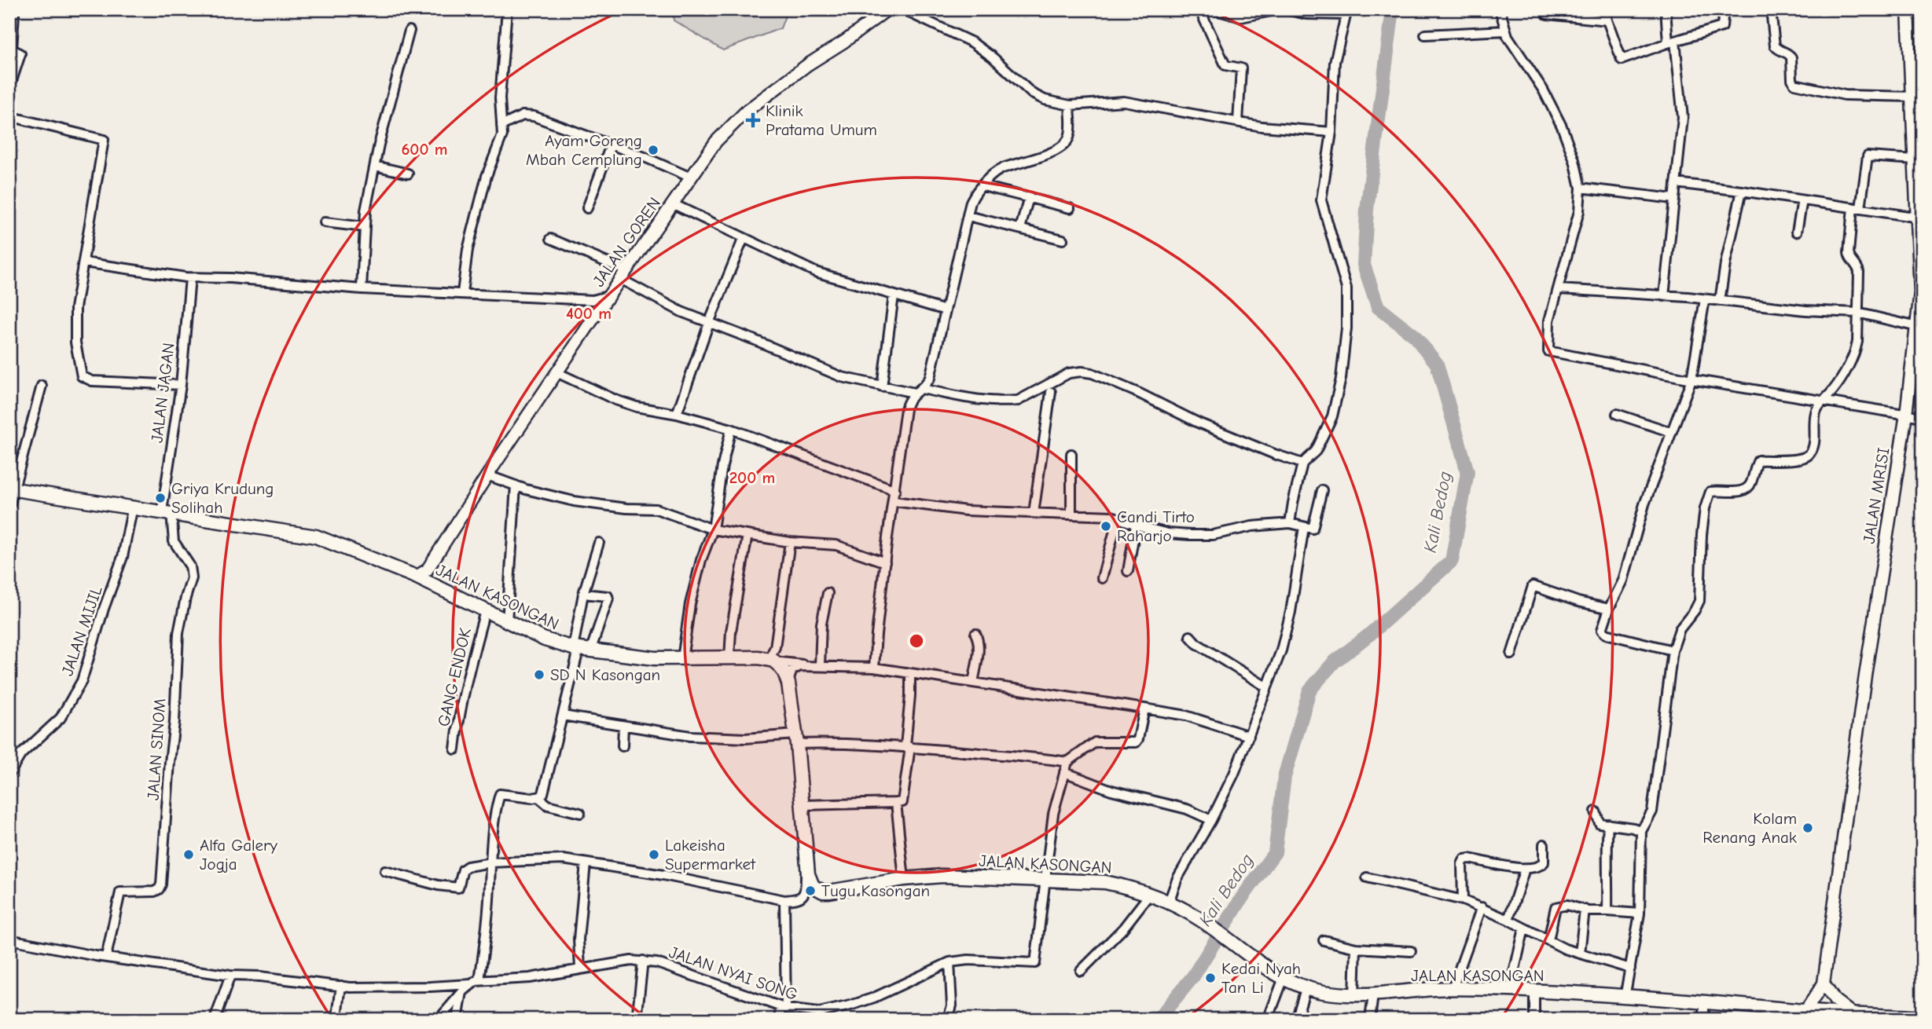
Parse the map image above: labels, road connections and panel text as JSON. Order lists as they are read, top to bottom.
{
  "streets": {
    "main road": ["JALAN KASONGAN"],
    "street": [
      "JALAN GOREN",
      "JALAN JAGAN",
      "JALAN MRISI",
      "JALAN MIJIL",
      "GANG ENDOK",
      "JALAN SINOM",
      "JALAN NYAI SONG"
    ]
  },
  "crossings": [
    ["JALAN GOREN", "JALAN KASONGAN"],
    ["JALAN JAGAN", "JALAN KASONGAN"],
    ["JALAN JAGAN", "JALAN SINOM"],
    ["JALAN KASONGAN", "JALAN MIJIL"],
    ["JALAN KASONGAN", "GANG ENDOK"],
    ["JALAN KASONGAN", "JALAN SINOM"],
    ["JALAN KASONGAN", "JALAN NYAI SONG"]
  ],
  "water": ["Kali Bedog"],
  "places": {
    "health": ["Klinik Pratama Umum"],
    "other": [
      "Ayam Goreng Mbah Cemplung",
      "Griya Krudung Solihah",
      "Candi Tirto Raharjo",
      "SD N Kasongan",
      "Kolam Renang Anak",
      "Alfa Galery Jogja",
      "Lakeisha Supermarket",
      "Tugu Kasongan",
      "Kedai Nyah Tan Li"
    ]
  },
  "rings": ["600 m", "400 m", "200 m"]
}
